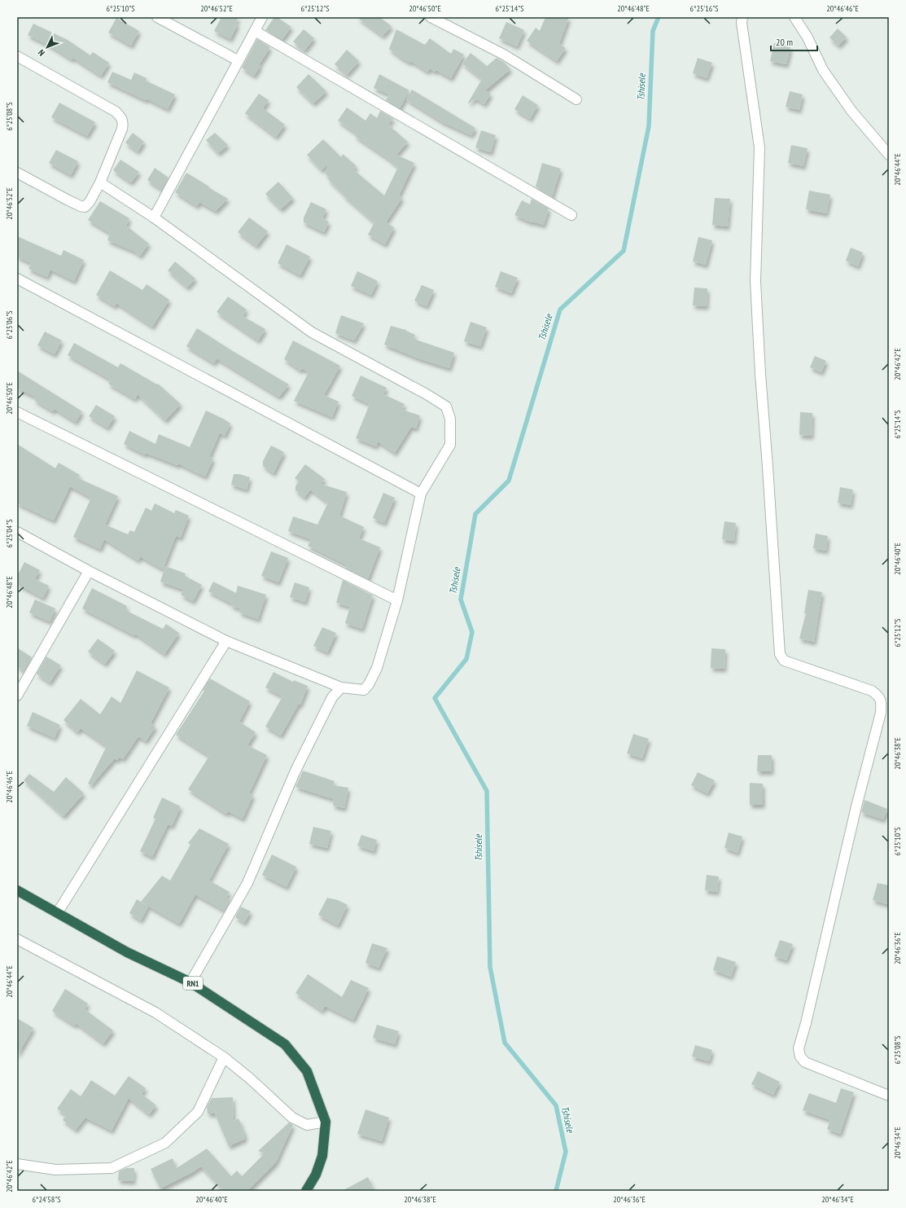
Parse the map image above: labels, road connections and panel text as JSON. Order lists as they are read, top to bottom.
{
  "streets": {
    "highway": ["RN1"]
  },
  "water": ["Tshisele"],
  "scale_bar": "20 m",
  "north": "bottom left",
  "coordinates": [
    "6°25'10\"S",
    "20°46'52\"E",
    "6°25'12\"S",
    "20°46'50\"E",
    "6°25'14\"S",
    "20°46'48\"E",
    "6°25'16\"S",
    "20°46'46\"E",
    "6°25'08\"S",
    "20°46'44\"E",
    "6°25'06\"S",
    "20°46'42\"E",
    "6°25'04\"S",
    "20°46'40\"E",
    "20°46'38\"E",
    "20°46'36\"E",
    "20°46'34\"E",
    "6°24'58\"S"
  ]
}
